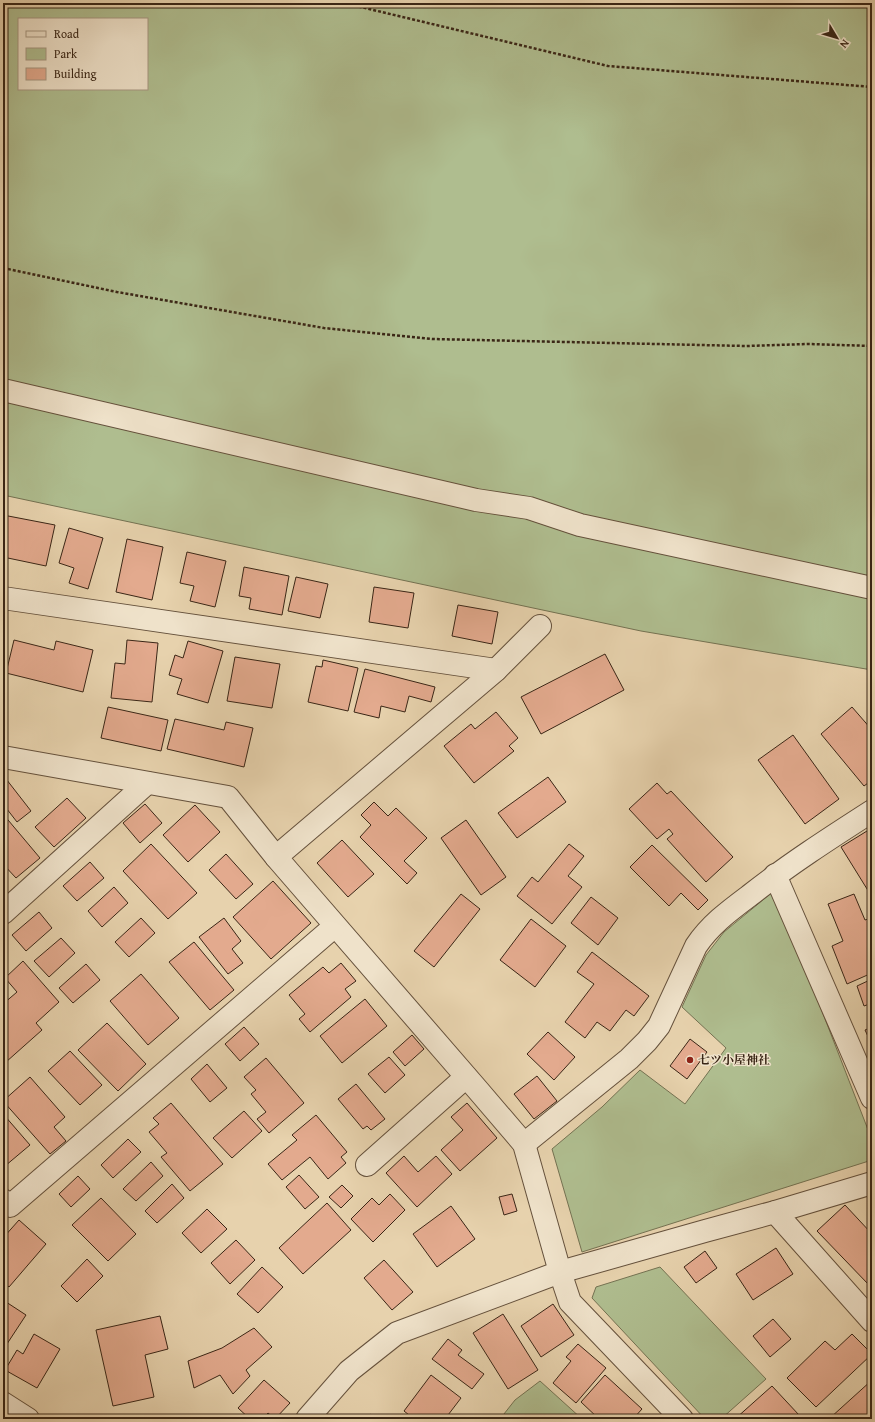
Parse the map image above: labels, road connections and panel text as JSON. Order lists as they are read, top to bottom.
{
  "places": ["七ツ小屋神社"],
  "legend": ["Road", "Park", "Building"],
  "north": "bottom right"
}
